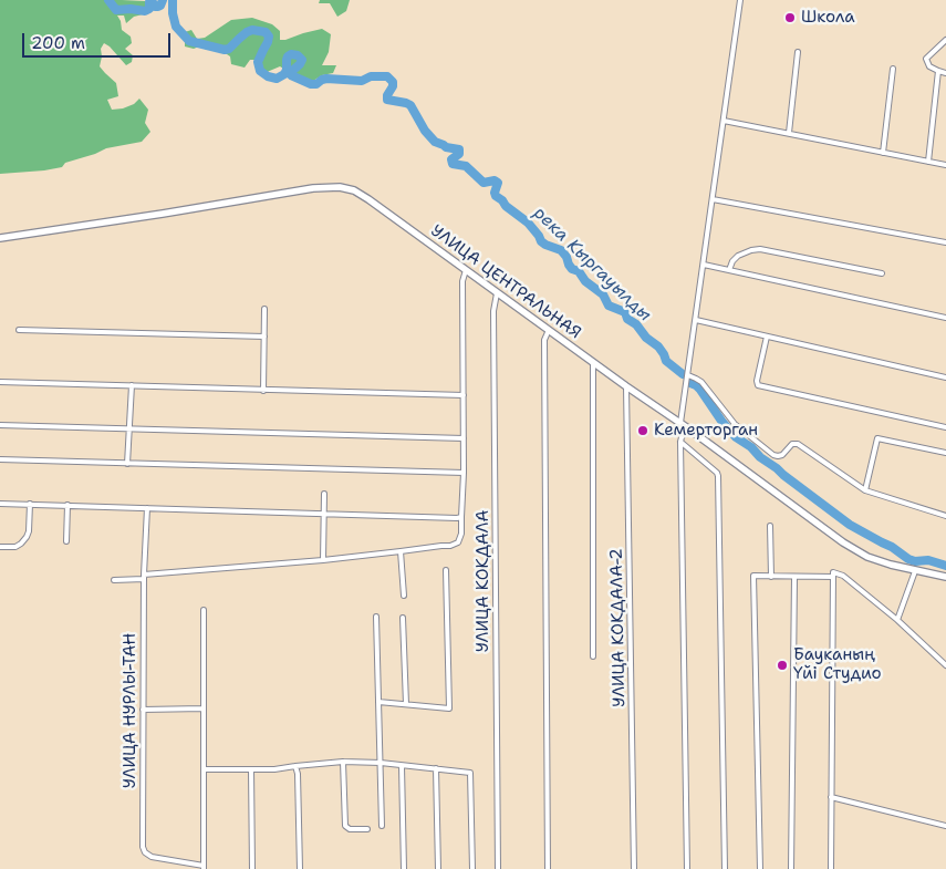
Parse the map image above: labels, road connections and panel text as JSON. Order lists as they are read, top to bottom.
{
  "streets": {
    "main road": ["УЛИЦА ЦЕНТРАЛЬНАЯ"],
    "street": ["УЛИЦА КОКДАЛА", "УЛИЦА КОКДАЛА-2", "УЛИЦА НУРЛЫ-ТАН"]
  },
  "crossings": [
    ["УЛИЦА ЦЕНТРАЛЬНАЯ", "УЛИЦА КОКДАЛА"],
    ["УЛИЦА ЦЕНТРАЛЬНАЯ", "УЛИЦА КОКДАЛА-2"]
  ],
  "water": ["река Кыргауылды"],
  "places": ["Школа", "Кемерторган", "Бауканың Үйі Студио"],
  "scale_bar": "200 m"
}
